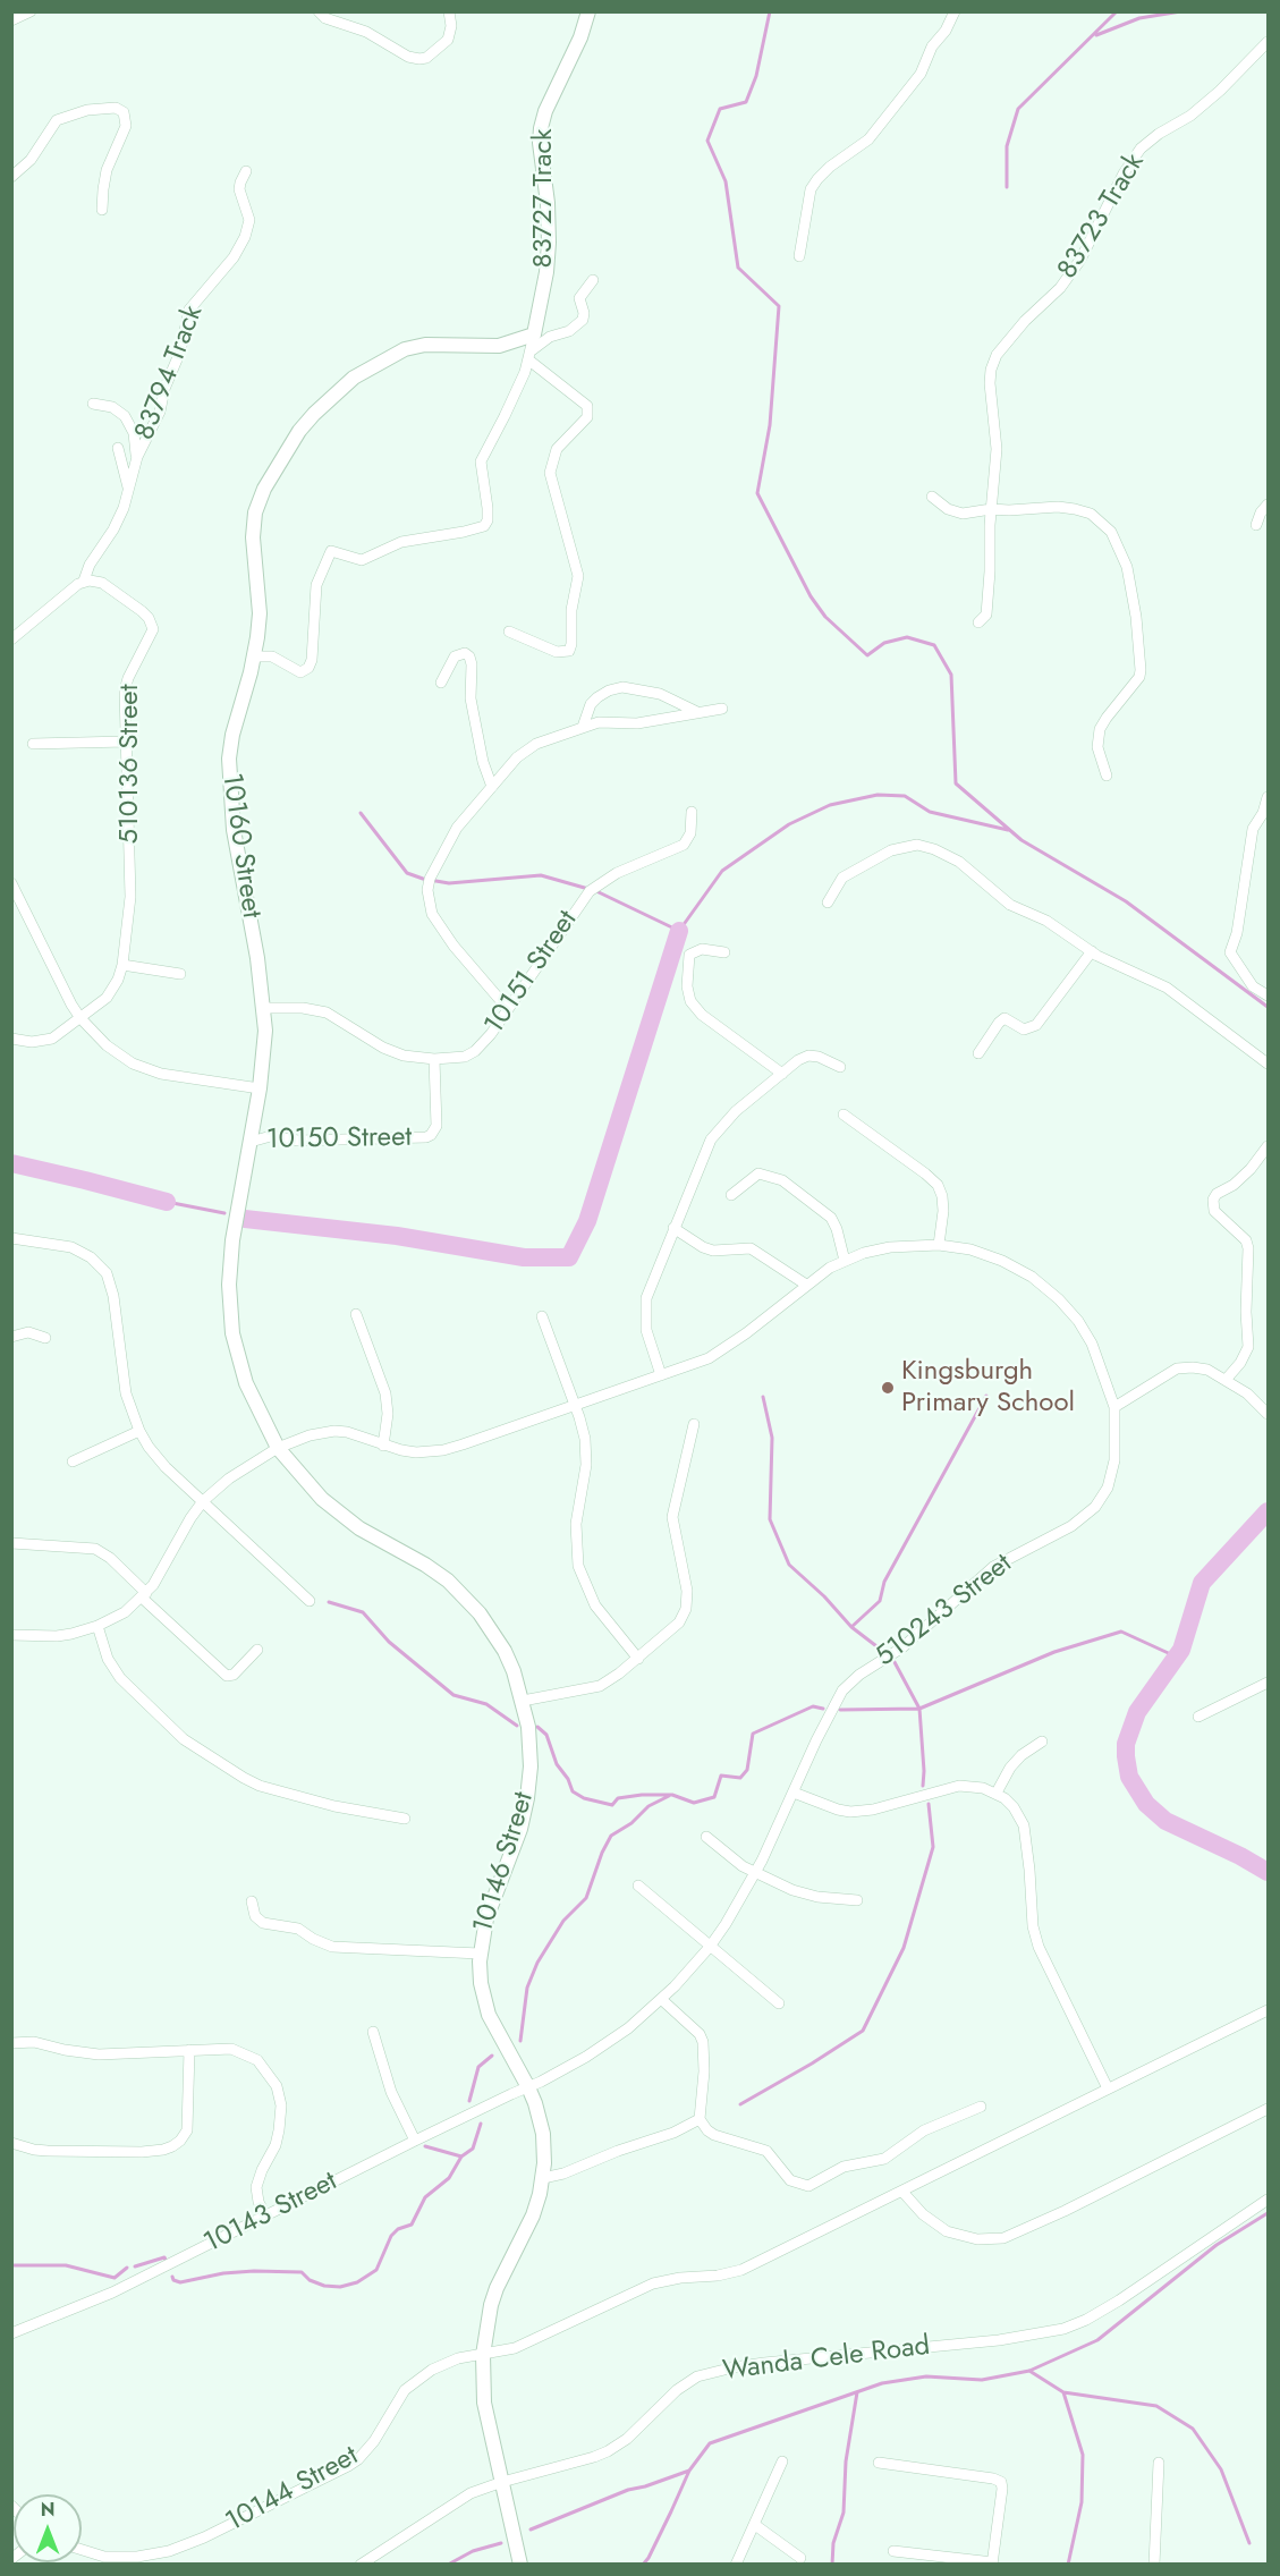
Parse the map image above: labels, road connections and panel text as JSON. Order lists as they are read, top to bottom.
{
  "streets": {
    "street": [
      "83727 Track",
      "83723 Track",
      "83794 Track",
      "510136 Street",
      "10160 Street",
      "10151 Street",
      "10150 Street",
      "510243 Street",
      "10146 Street",
      "10143 Street",
      "Wanda Cele Road",
      "10144 Street"
    ]
  },
  "crossings": [
    ["83727 Track", "10160 Street"],
    ["83794 Track", "510136 Street"],
    ["10160 Street", "10151 Street"],
    ["10160 Street", "10150 Street"],
    ["10160 Street", "510243 Street"],
    ["10160 Street", "10146 Street"],
    ["10151 Street", "10150 Street"],
    ["510243 Street", "10146 Street"],
    ["510243 Street", "10143 Street"],
    ["10146 Street", "10143 Street"],
    ["10146 Street", "Wanda Cele Road"],
    ["10146 Street", "10144 Street"]
  ],
  "places": ["Kingsburgh Primary School"],
  "north": "top"
}
